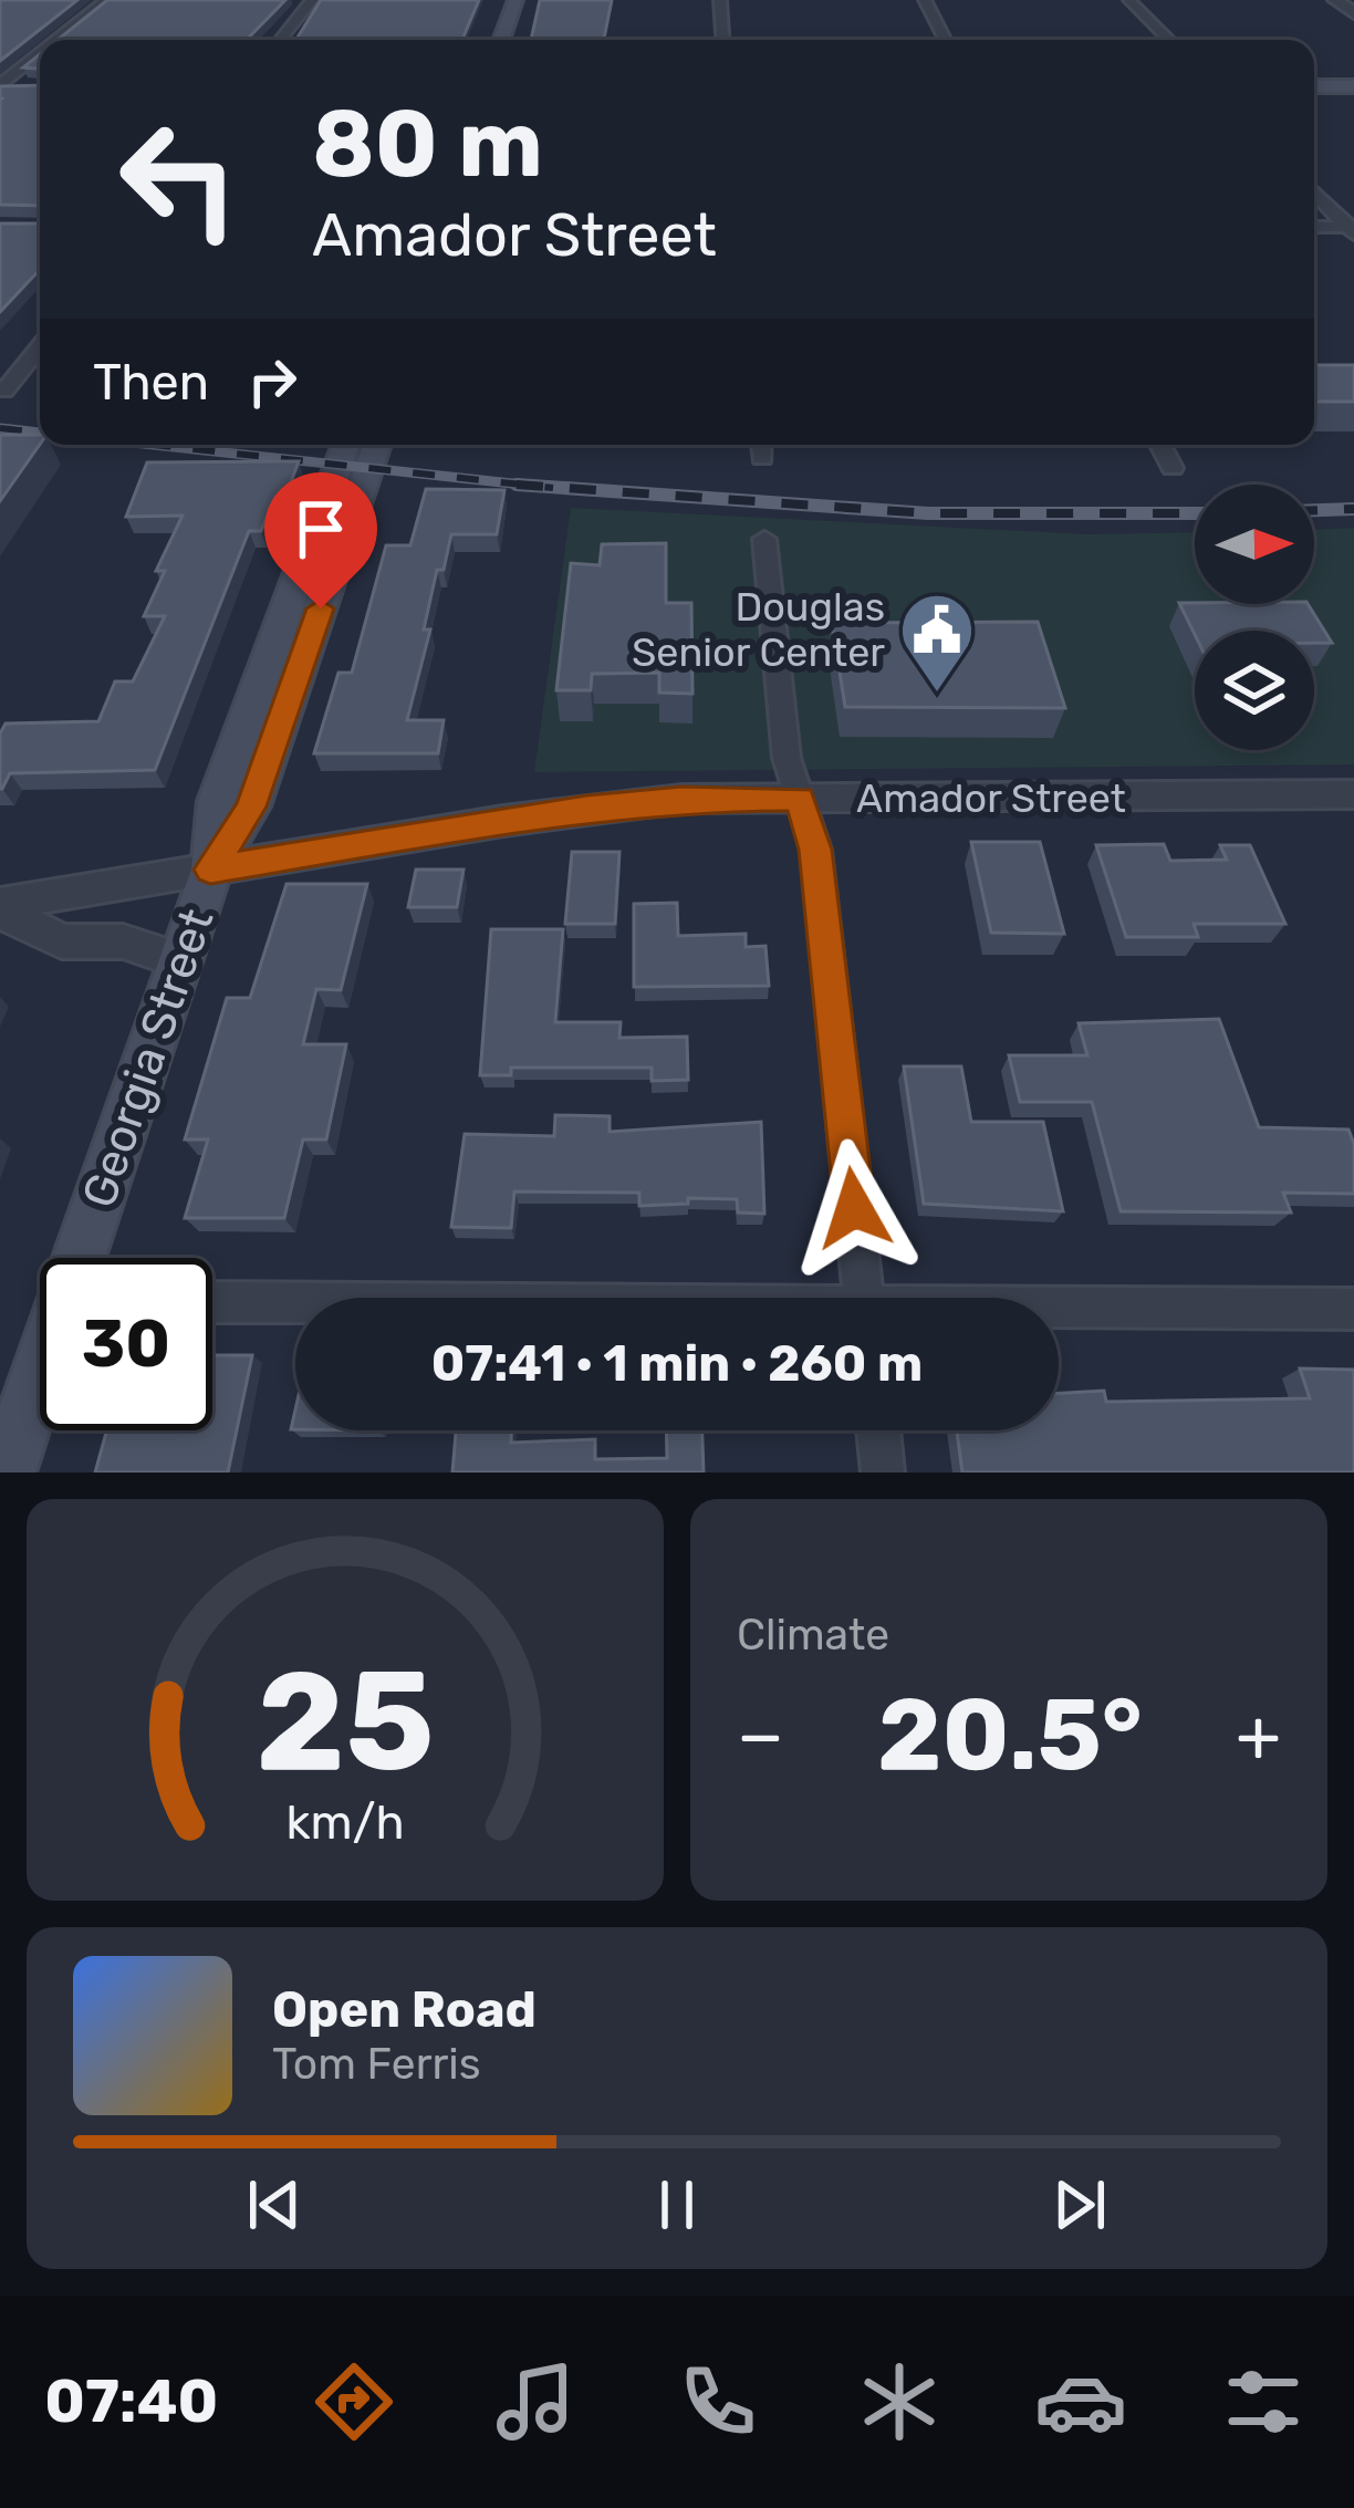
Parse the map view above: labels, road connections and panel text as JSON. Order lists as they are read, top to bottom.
{
  "streets": {
    "main road": ["Georgia Street"],
    "street": ["Amador Street"]
  },
  "crossings": [
    ["Amador Street", "Georgia Street"]
  ],
  "places": {
    "public building": ["Douglas Senior Center"]
  },
  "north": "right",
  "page": {
    "turn": ["80 m", "Amador Street"],
    "then": "Then",
    "limit": "30",
    "trip": "07:41 · 1 min · 260 m",
    "tile": "Climate",
    "heat": ["−", "20.5°", "+"],
    "song": ["Open Road", "Tom Ferris"],
    "tabs": "07:40",
    "gauge": ["25", "km/h"]
  }
}
